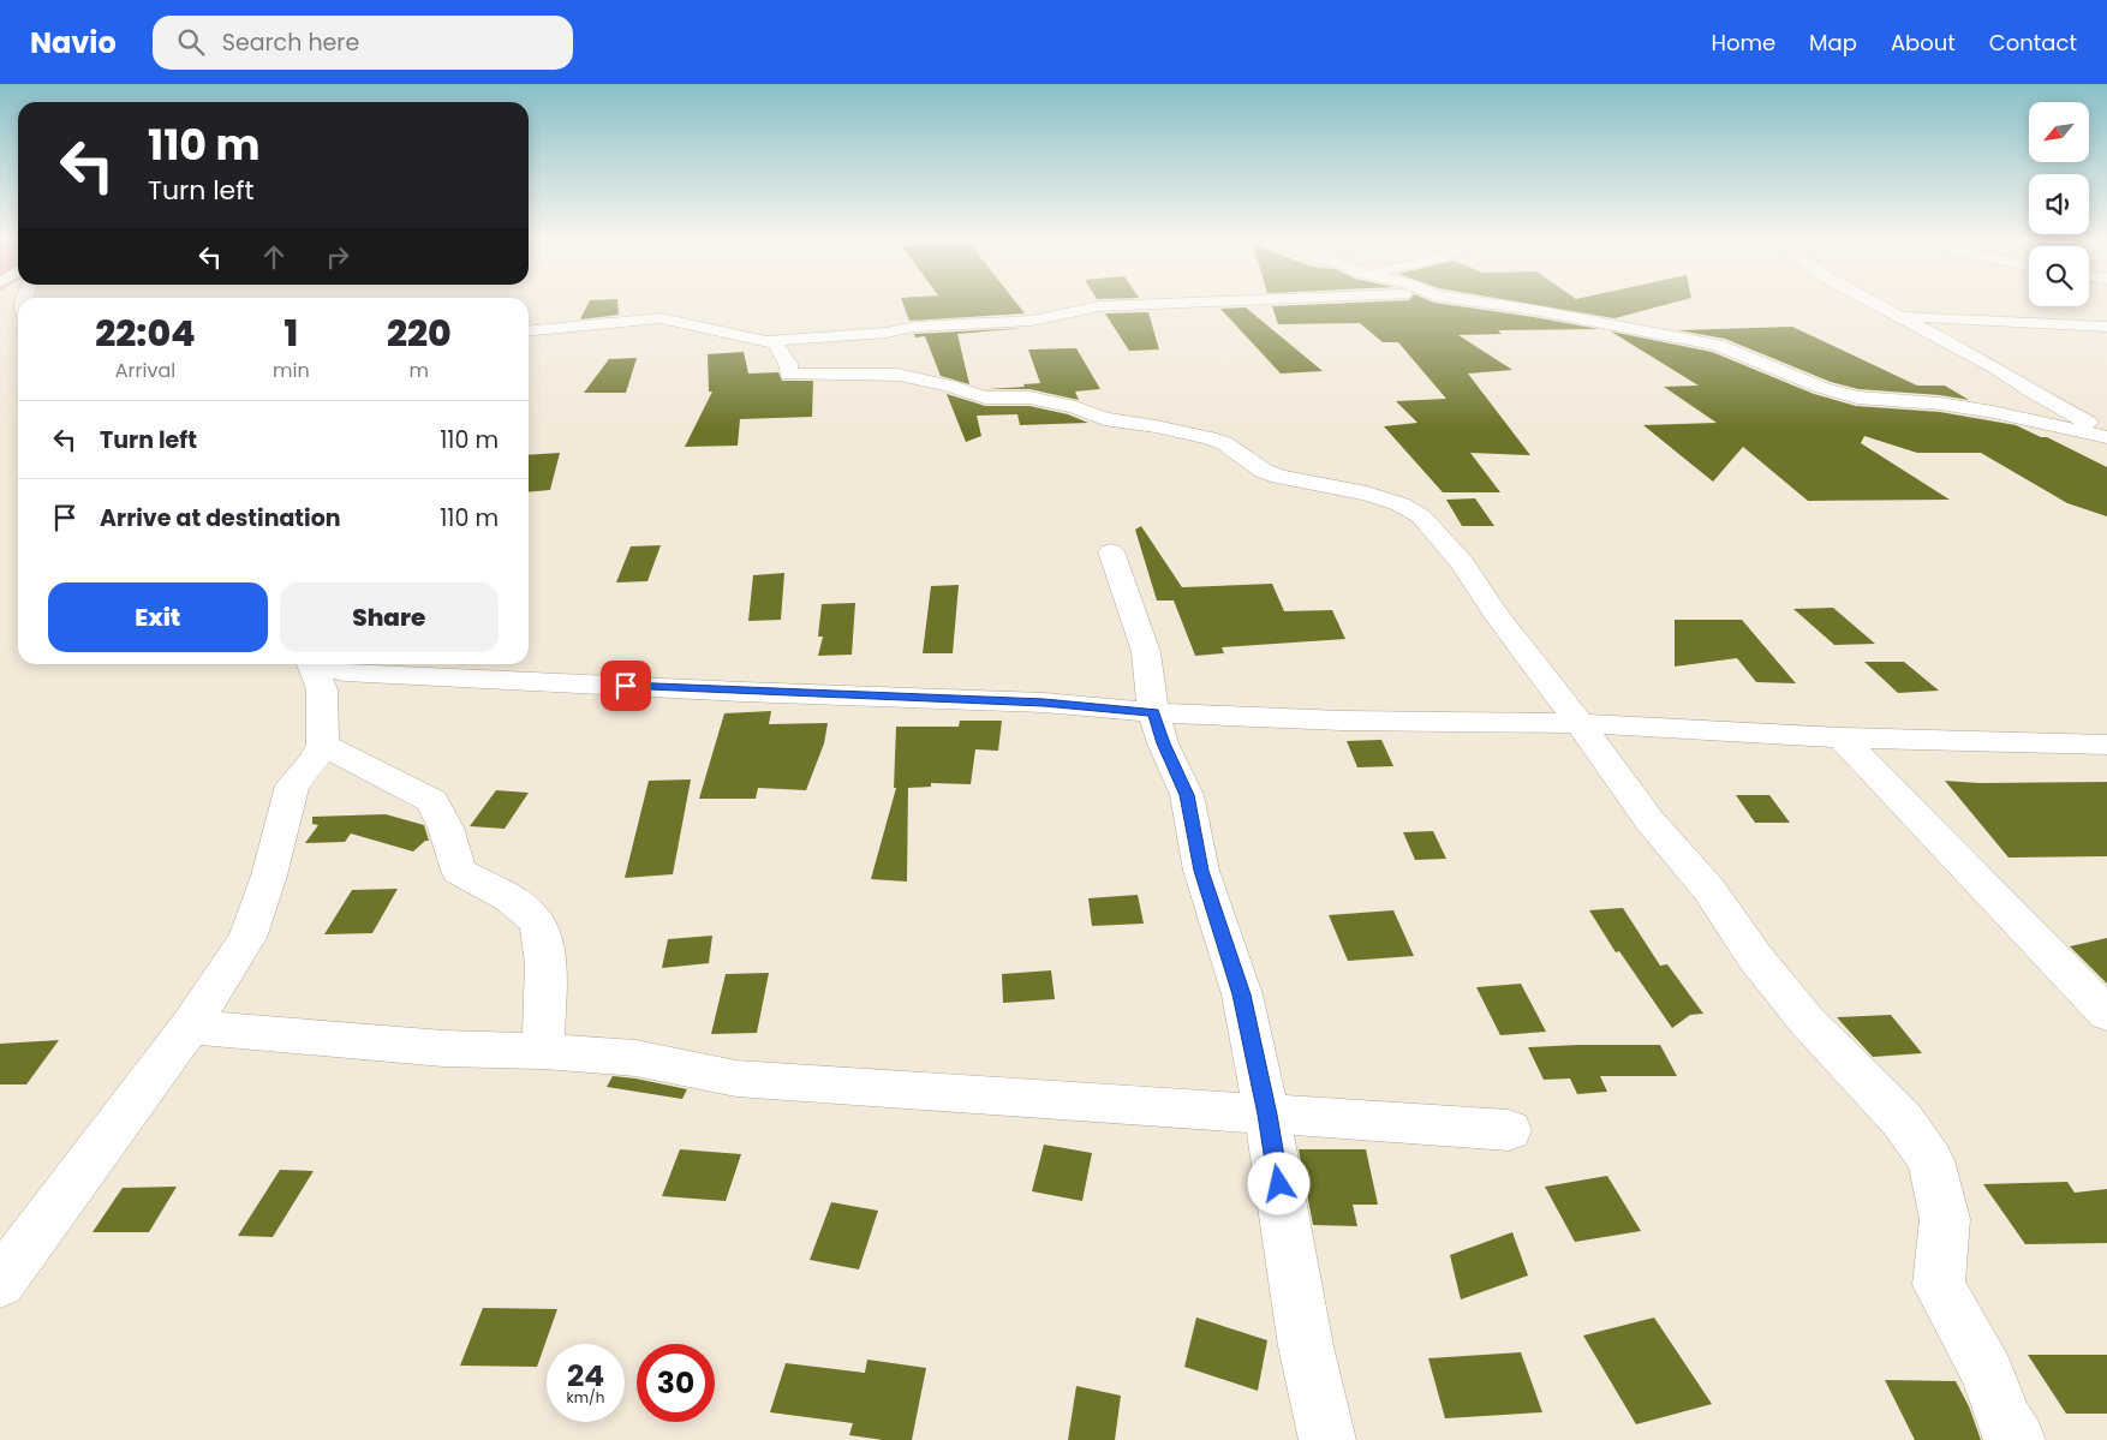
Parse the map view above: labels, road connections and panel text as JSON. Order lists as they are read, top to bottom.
{
  "north": "bottom left",
  "page": {
    "header": "Navio",
    "search": "Search here",
    "nav": [
      "Home",
      "Map",
      "About",
      "Contact"
    ],
    "turn": ["110 m", "Turn left"],
    "eta": [
      "22:04",
      "Arrival",
      "1",
      "min",
      "220",
      "m"
    ],
    "list": [
      {
        "name": "Turn left",
        "value": "110 m"
      },
      {
        "name": "Arrive at destination",
        "value": "110 m"
      }
    ],
    "buttons": ["Exit", "Share"],
    "speed": "24 km/h",
    "limit": "30"
  }
}
